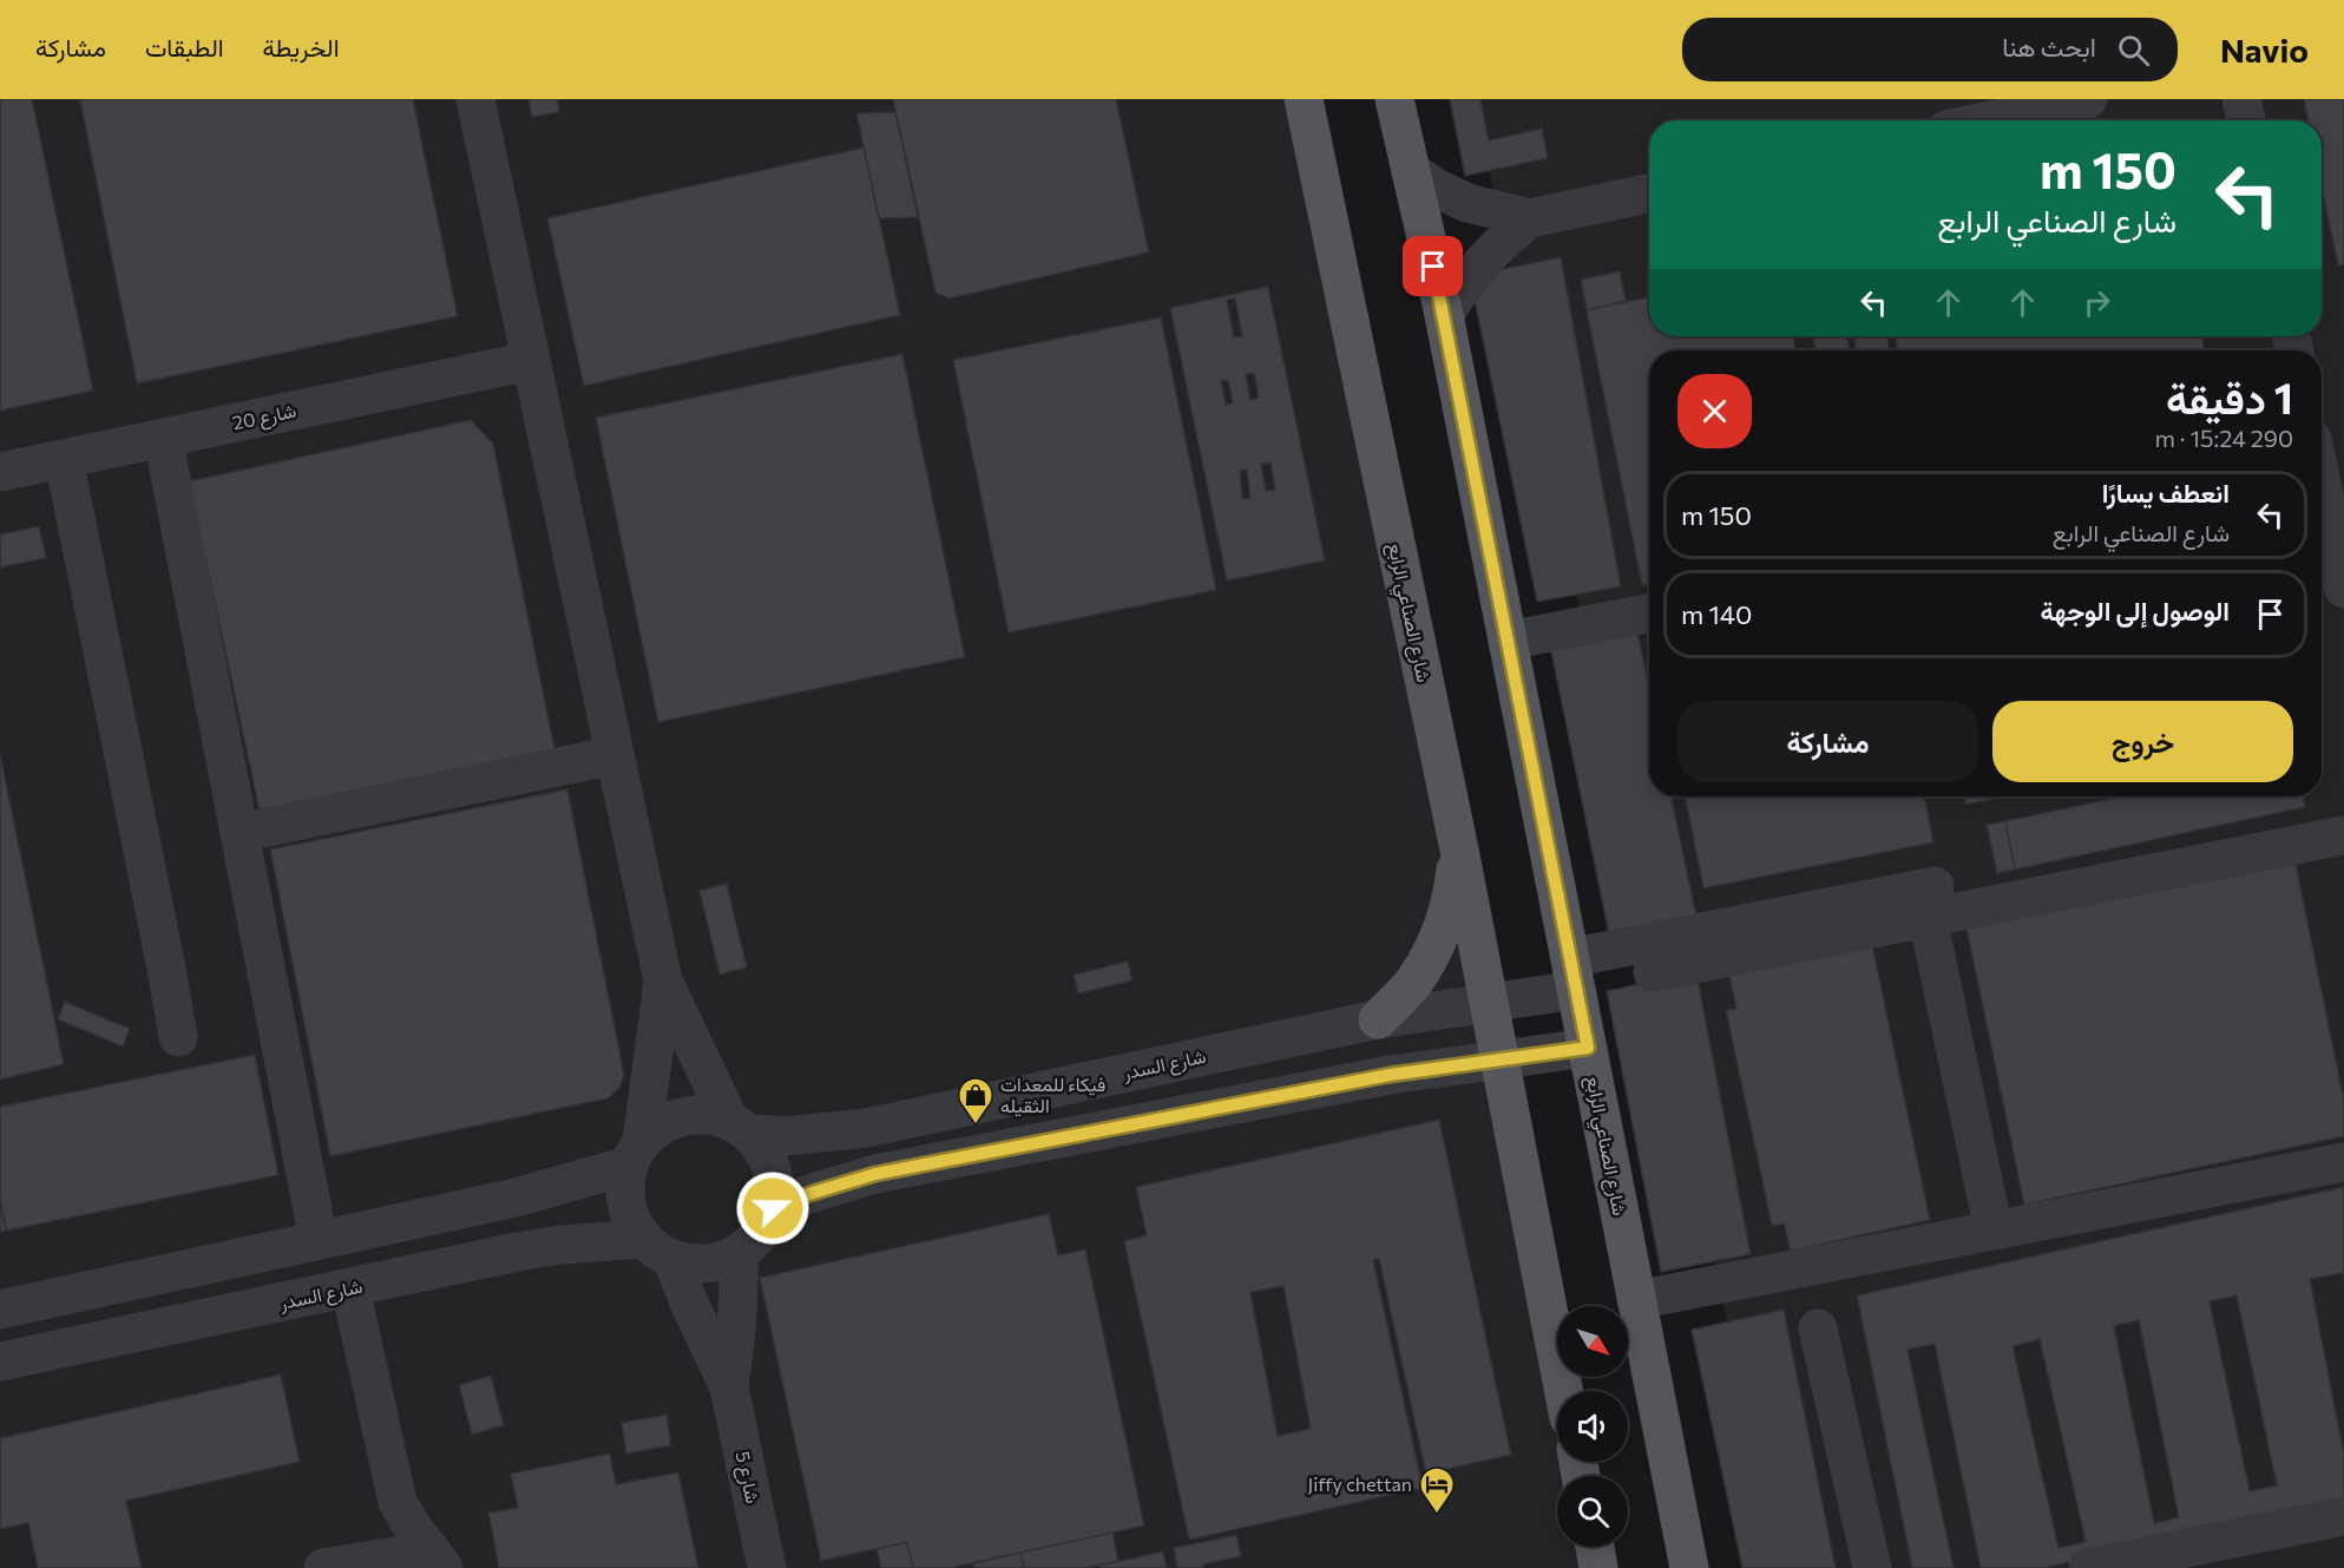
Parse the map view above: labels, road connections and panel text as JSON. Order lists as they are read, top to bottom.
{
  "streets": {
    "main road": ["شارع الصناعي الرابع"],
    "street": ["شارع 20", "شارع السدر", "شارع 5"]
  },
  "crossings": [
    ["شارع الصناعي الرابع", "شارع السدر"],
    ["شارع السدر", "شارع 5"]
  ],
  "places": {
    "shop": ["فيكاء للمعدات الثقيله"],
    "hotel": ["Jiffy chettan"]
  },
  "north": "bottom right",
  "page": {
    "header": "Navio",
    "search": "ابحث هنا",
    "nav": ["الخريطة", "الطبقات", "مشاركة"],
    "turn": ["150 m", "شارع الصناعي الرابع"],
    "heading": ["1 دقيقة", "290 m · 15:24"],
    "list": [
      {
        "name": "انعطف يسارًا",
        "note": "شارع الصناعي الرابع",
        "value": "150 m"
      },
      {
        "name": "الوصول إلى الوجهة",
        "value": "140 m"
      }
    ],
    "buttons": ["خروج", "مشاركة"]
  }
}
